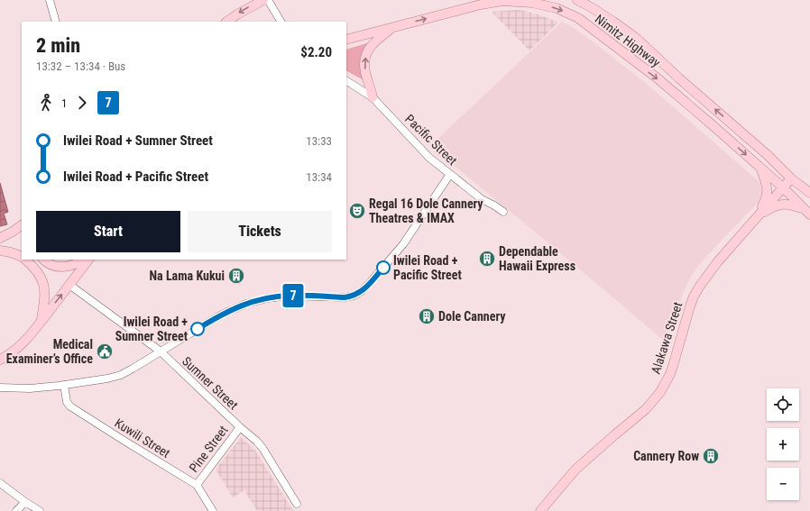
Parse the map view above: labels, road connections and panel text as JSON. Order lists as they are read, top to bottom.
{
  "streets": {
    "main road": ["Nimitz Highway", "Alakawa Street"],
    "street": [
      "Pacific Street",
      "Sumner Street",
      "Kuwili Street",
      "Pine Street"
    ]
  },
  "crossings": [
    ["Nimitz Highway", "Alakawa Street"],
    ["Sumner Street", "Pine Street"],
    ["Kuwili Street", "Pine Street"]
  ],
  "places": {
    "theatre": ["Regal 16 Dole Cannery Theatres & IMAX"],
    "building": [
      "Dependable Hawaii Express",
      "Na Lama Kukui",
      "Dole Cannery",
      "Cannery Row"
    ],
    "other": ["Iwilei Road + Pacific Street", "Iwilei Road + Sumner Street"],
    "public building": ["Medical Examiner’s Office"]
  },
  "lines": ["bus line 7"],
  "page": {
    "on_map": "7",
    "heading": ["2 min", "13:32 – 13:34 · Bus", "$2.20"],
    "legs": ["1", "7"],
    "list": [
      {
        "name": "Iwilei Road + Sumner Street",
        "value": "13:33"
      },
      {
        "name": "Iwilei Road + Pacific Street",
        "value": "13:34"
      }
    ],
    "buttons": ["Start", "Tickets"],
    "map_buttons": ["+", "−"]
  }
}
